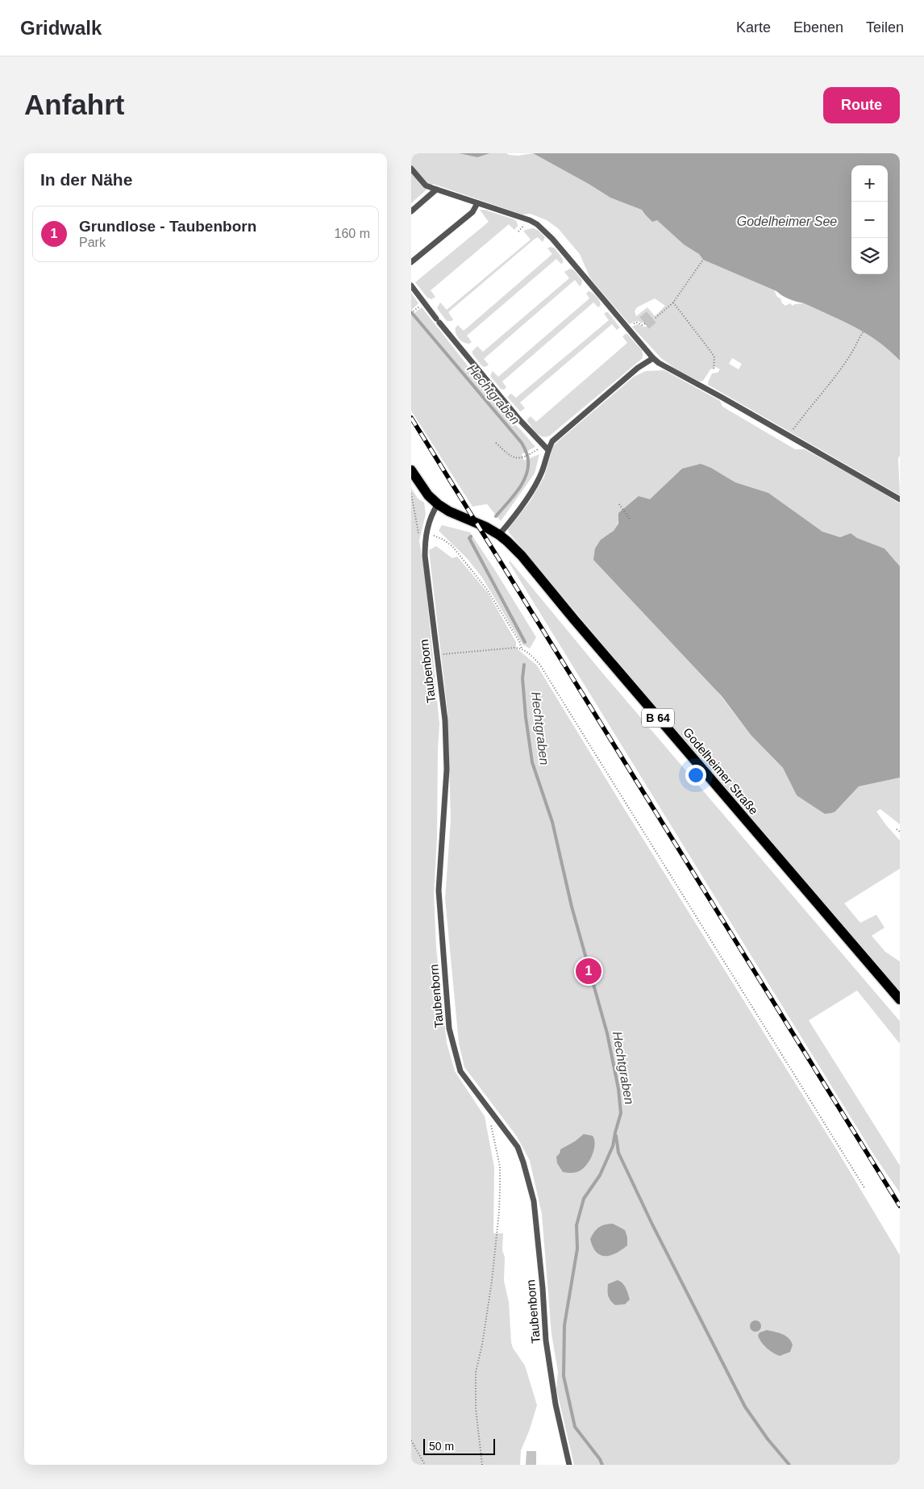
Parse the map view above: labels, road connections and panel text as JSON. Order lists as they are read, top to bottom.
{
  "streets": {
    "main road": ["B 64", "Godelheimer Straße"],
    "lane": ["Taubenborn"]
  },
  "crossings": [
    ["Taubenborn", "Godelheimer Straße"]
  ],
  "water": ["Godelheimer See", "Hechtgraben"],
  "scale_bar": "50 m",
  "page": {
    "header": "Gridwalk",
    "nav": ["Karte", "Ebenen", "Teilen"],
    "buttons": "Route",
    "title": "Anfahrt",
    "heading": "In der Nähe",
    "map_buttons": ["+", "−"],
    "list": [
      {
        "mark": "1",
        "name": "Grundlose - Taubenborn",
        "note": "Park",
        "value": "160 m"
      }
    ],
    "pins": "1",
    "scale": "50 m"
  }
}
